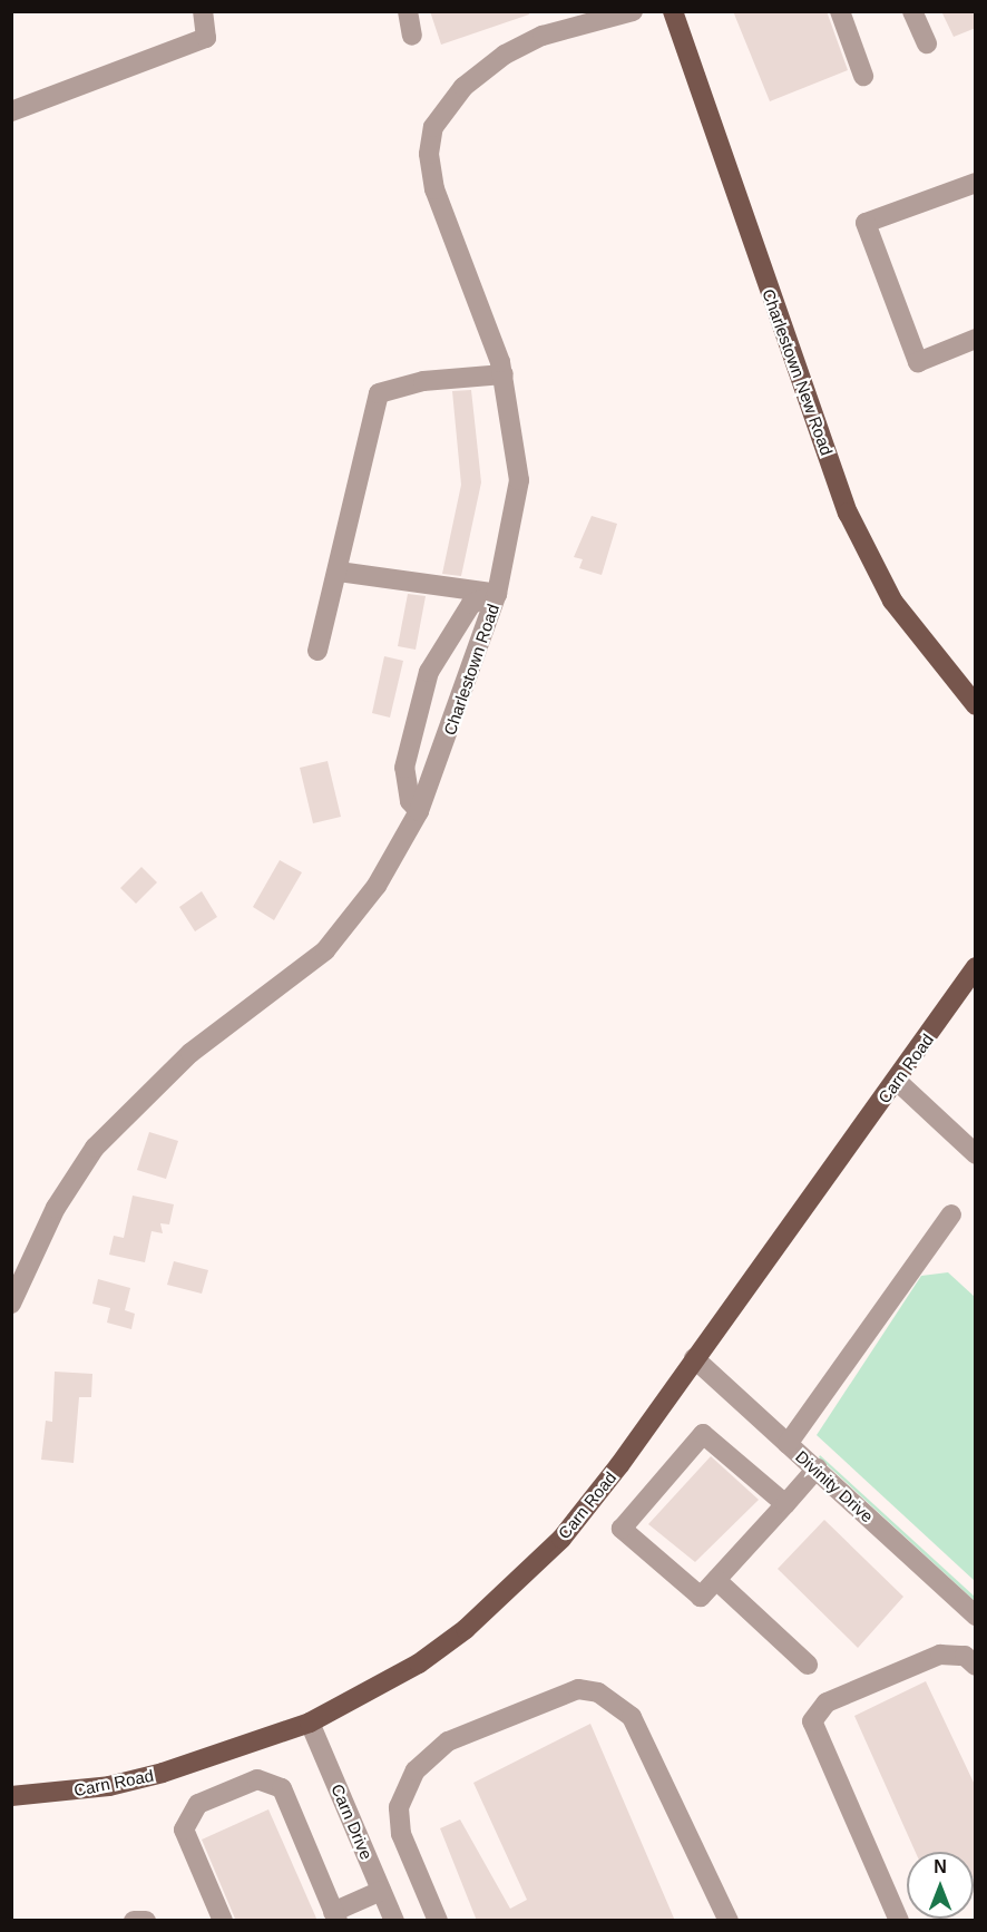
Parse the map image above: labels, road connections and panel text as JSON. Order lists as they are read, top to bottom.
{
  "streets": {
    "main road": ["Charlestown New Road", "Carn Road"],
    "street": ["Charlestown Road", "Divinity Drive", "Carn Drive"]
  },
  "crossings": [
    ["Carn Road", "Divinity Drive"],
    ["Carn Road", "Carn Drive"]
  ],
  "north": "top"
}
